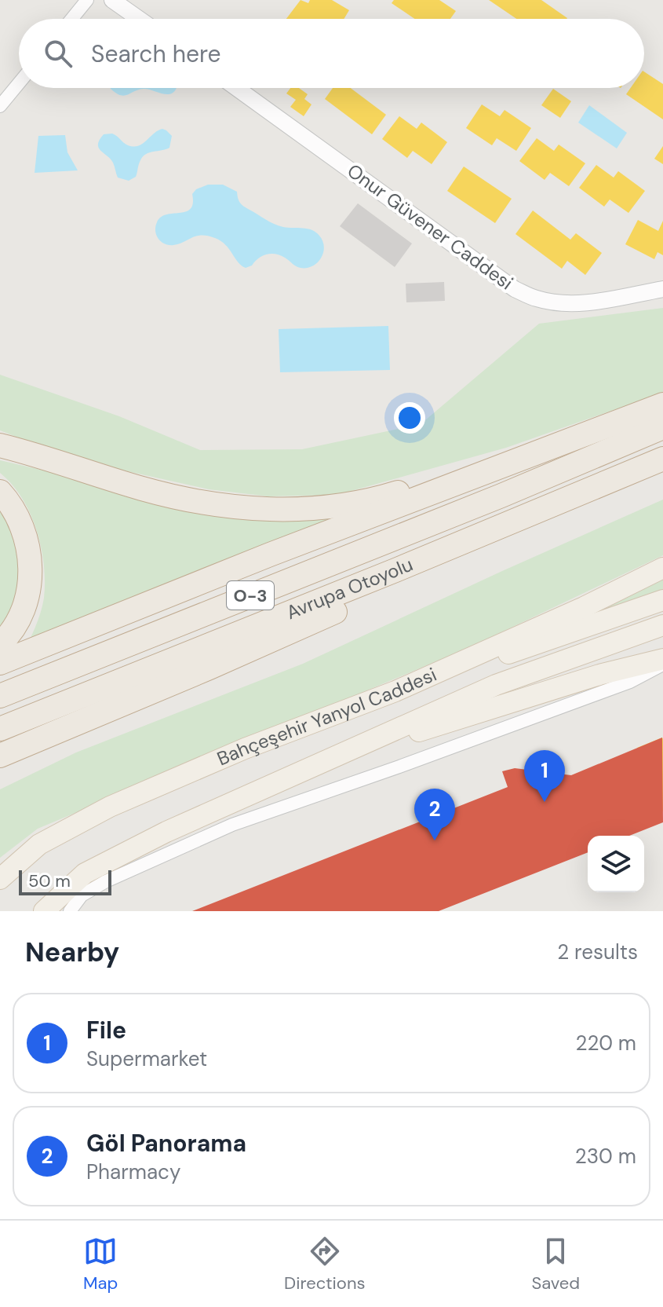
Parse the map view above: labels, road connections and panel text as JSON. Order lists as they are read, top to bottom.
{
  "streets": {
    "highway": ["Avrupa Otoyolu", "O-3"],
    "main road": ["Bahçeşehir Yanyol Caddesi"],
    "street": ["Onur Güvener Caddesi"]
  },
  "scale_bar": "50 m",
  "page": {
    "search": "Search here",
    "pins": ["1", "2"],
    "scale": "50 m",
    "heading": ["Nearby", "2 results"],
    "list": [
      {
        "mark": "1",
        "name": "File",
        "note": "Supermarket",
        "value": "220 m"
      },
      {
        "mark": "2",
        "name": "Göl Panorama",
        "note": "Pharmacy",
        "value": "230 m"
      }
    ],
    "nav": ["Map", "Directions", "Saved"]
  }
}
